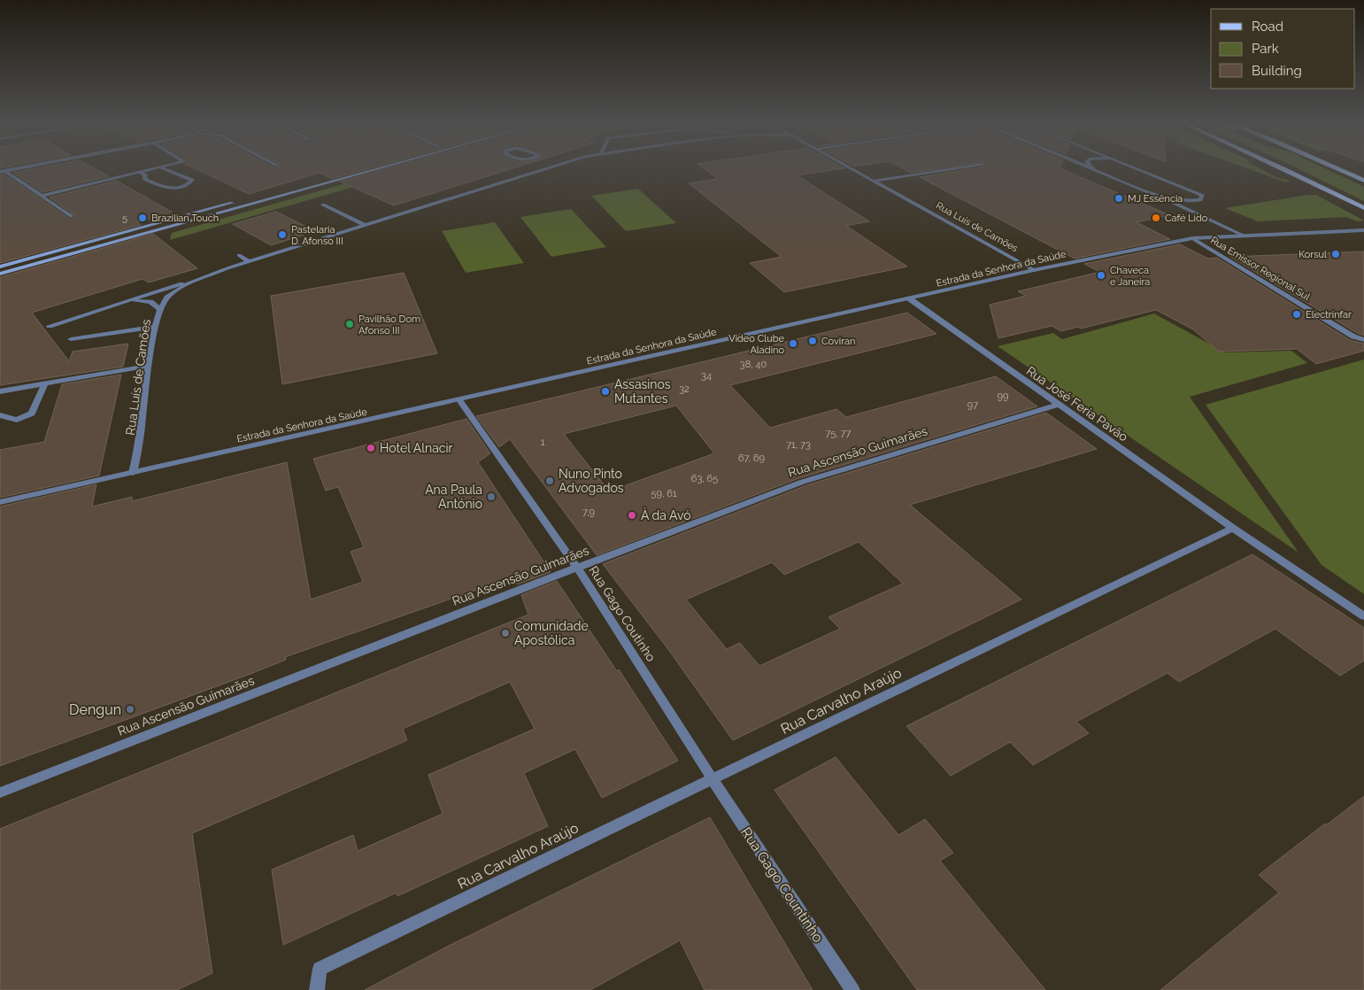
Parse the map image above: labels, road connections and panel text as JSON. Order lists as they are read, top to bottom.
{
  "streets": {
    "street": [
      "Rua Luís de Camões",
      "Estrada da Senhora da Saúde",
      "Rua Emissor Regional Sul",
      "Rua José Feria Pavão",
      "Rua Ascensão Guimarães",
      "Rua Gago Coutinho",
      "Rua Carvalho Araújo",
      "Rua Gago Countinho"
    ]
  },
  "crossings": [
    ["Rua Luís de Camões", "Estrada da Senhora da Saúde"],
    ["Estrada da Senhora da Saúde", "Rua Emissor Regional Sul"],
    ["Estrada da Senhora da Saúde", "Rua José Feria Pavão"],
    ["Estrada da Senhora da Saúde", "Rua Gago Coutinho"],
    ["Rua José Feria Pavão", "Rua Ascensão Guimarães"],
    ["Rua José Feria Pavão", "Rua Carvalho Araújo"],
    ["Rua Ascensão Guimarães", "Rua Gago Coutinho"],
    ["Rua Gago Coutinho", "Rua Carvalho Araújo"],
    ["Rua Gago Coutinho", "Rua Gago Countinho"],
    ["Rua Carvalho Araújo", "Rua Gago Countinho"]
  ],
  "places": [
    "MJ Essência",
    "Brazilian Touch",
    "Café Lido",
    "Pastelaria D. Afonso III",
    "Korsul",
    "Chaveca e Janeira",
    "Electrinfar",
    "Pavilhão Dom Afonso III",
    "Coviran",
    "Video Clube Aladino",
    "Assasinos Mutantes",
    "Hotel Alnacir",
    "Nuno Pinto Advogados",
    "Ana Paula António",
    "À da Avó",
    "Comunidade Apostólica",
    "Dengun"
  ],
  "house_numbers": [
    "5",
    "38, 40",
    "34",
    "32",
    "99",
    "97",
    "75, 77",
    "1",
    "71, 73",
    "67, 69",
    "63, 65",
    "59, 61",
    "7,9"
  ],
  "legend": ["Road", "Park", "Building"]
}
